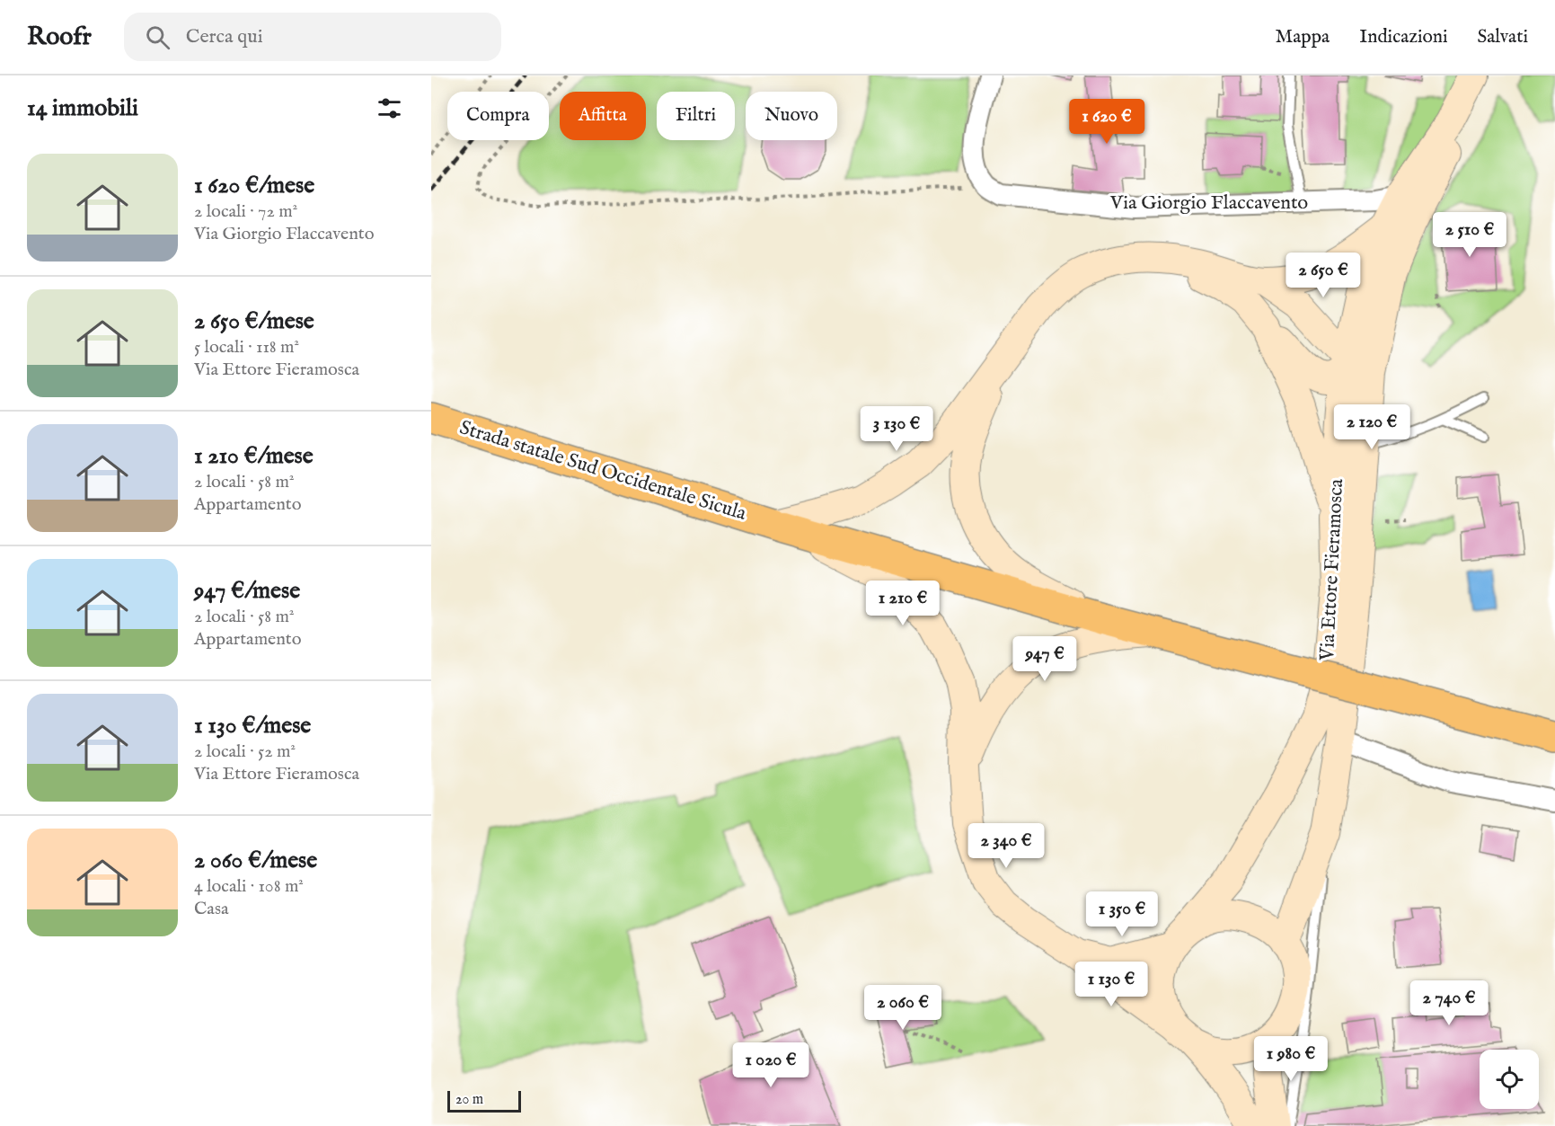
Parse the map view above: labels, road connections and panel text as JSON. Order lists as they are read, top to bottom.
{
  "streets": {
    "main road": ["Strada statale Sud Occidentale Sicula", "Via Ettore Fieramosca"],
    "street": ["Via Giorgio Flaccavento"]
  },
  "crossings": [
    ["Via Giorgio Flaccavento", "Via Ettore Fieramosca"]
  ],
  "scale_bar": "20 m",
  "page": {
    "header": "Roofr",
    "search": "Cerca qui",
    "nav": ["Mappa", "Indicazioni", "Salvati"],
    "heading": "14 immobili",
    "chip": [
      "Compra",
      "Affitta",
      "Filtri",
      "Nuovo"
    ],
    "price": [
      "1 620 €",
      "2 510 €",
      "2 650 €",
      "2 120 €",
      "3 130 €",
      "1 210 €",
      "947 €",
      "2 340 €",
      "1 350 €",
      "1 130 €",
      "2 740 €",
      "2 060 €",
      "1 980 €",
      "1 020 €"
    ],
    "list": [
      {
        "name": "1 620 €/mese",
        "note": "2 locali · 72 m² · Via Giorgio Flaccavento"
      },
      {
        "name": "2 650 €/mese",
        "note": "5 locali · 118 m² · Via Ettore Fieramosca"
      },
      {
        "name": "1 210 €/mese",
        "note": "2 locali · 58 m² · Appartamento"
      },
      {
        "name": "947 €/mese",
        "note": "2 locali · 58 m² · Appartamento"
      },
      {
        "name": "1 130 €/mese",
        "note": "2 locali · 52 m² · Via Ettore Fieramosca"
      },
      {
        "name": "2 060 €/mese",
        "note": "4 locali · 108 m² · Casa"
      }
    ],
    "scale": "20 m"
  }
}
